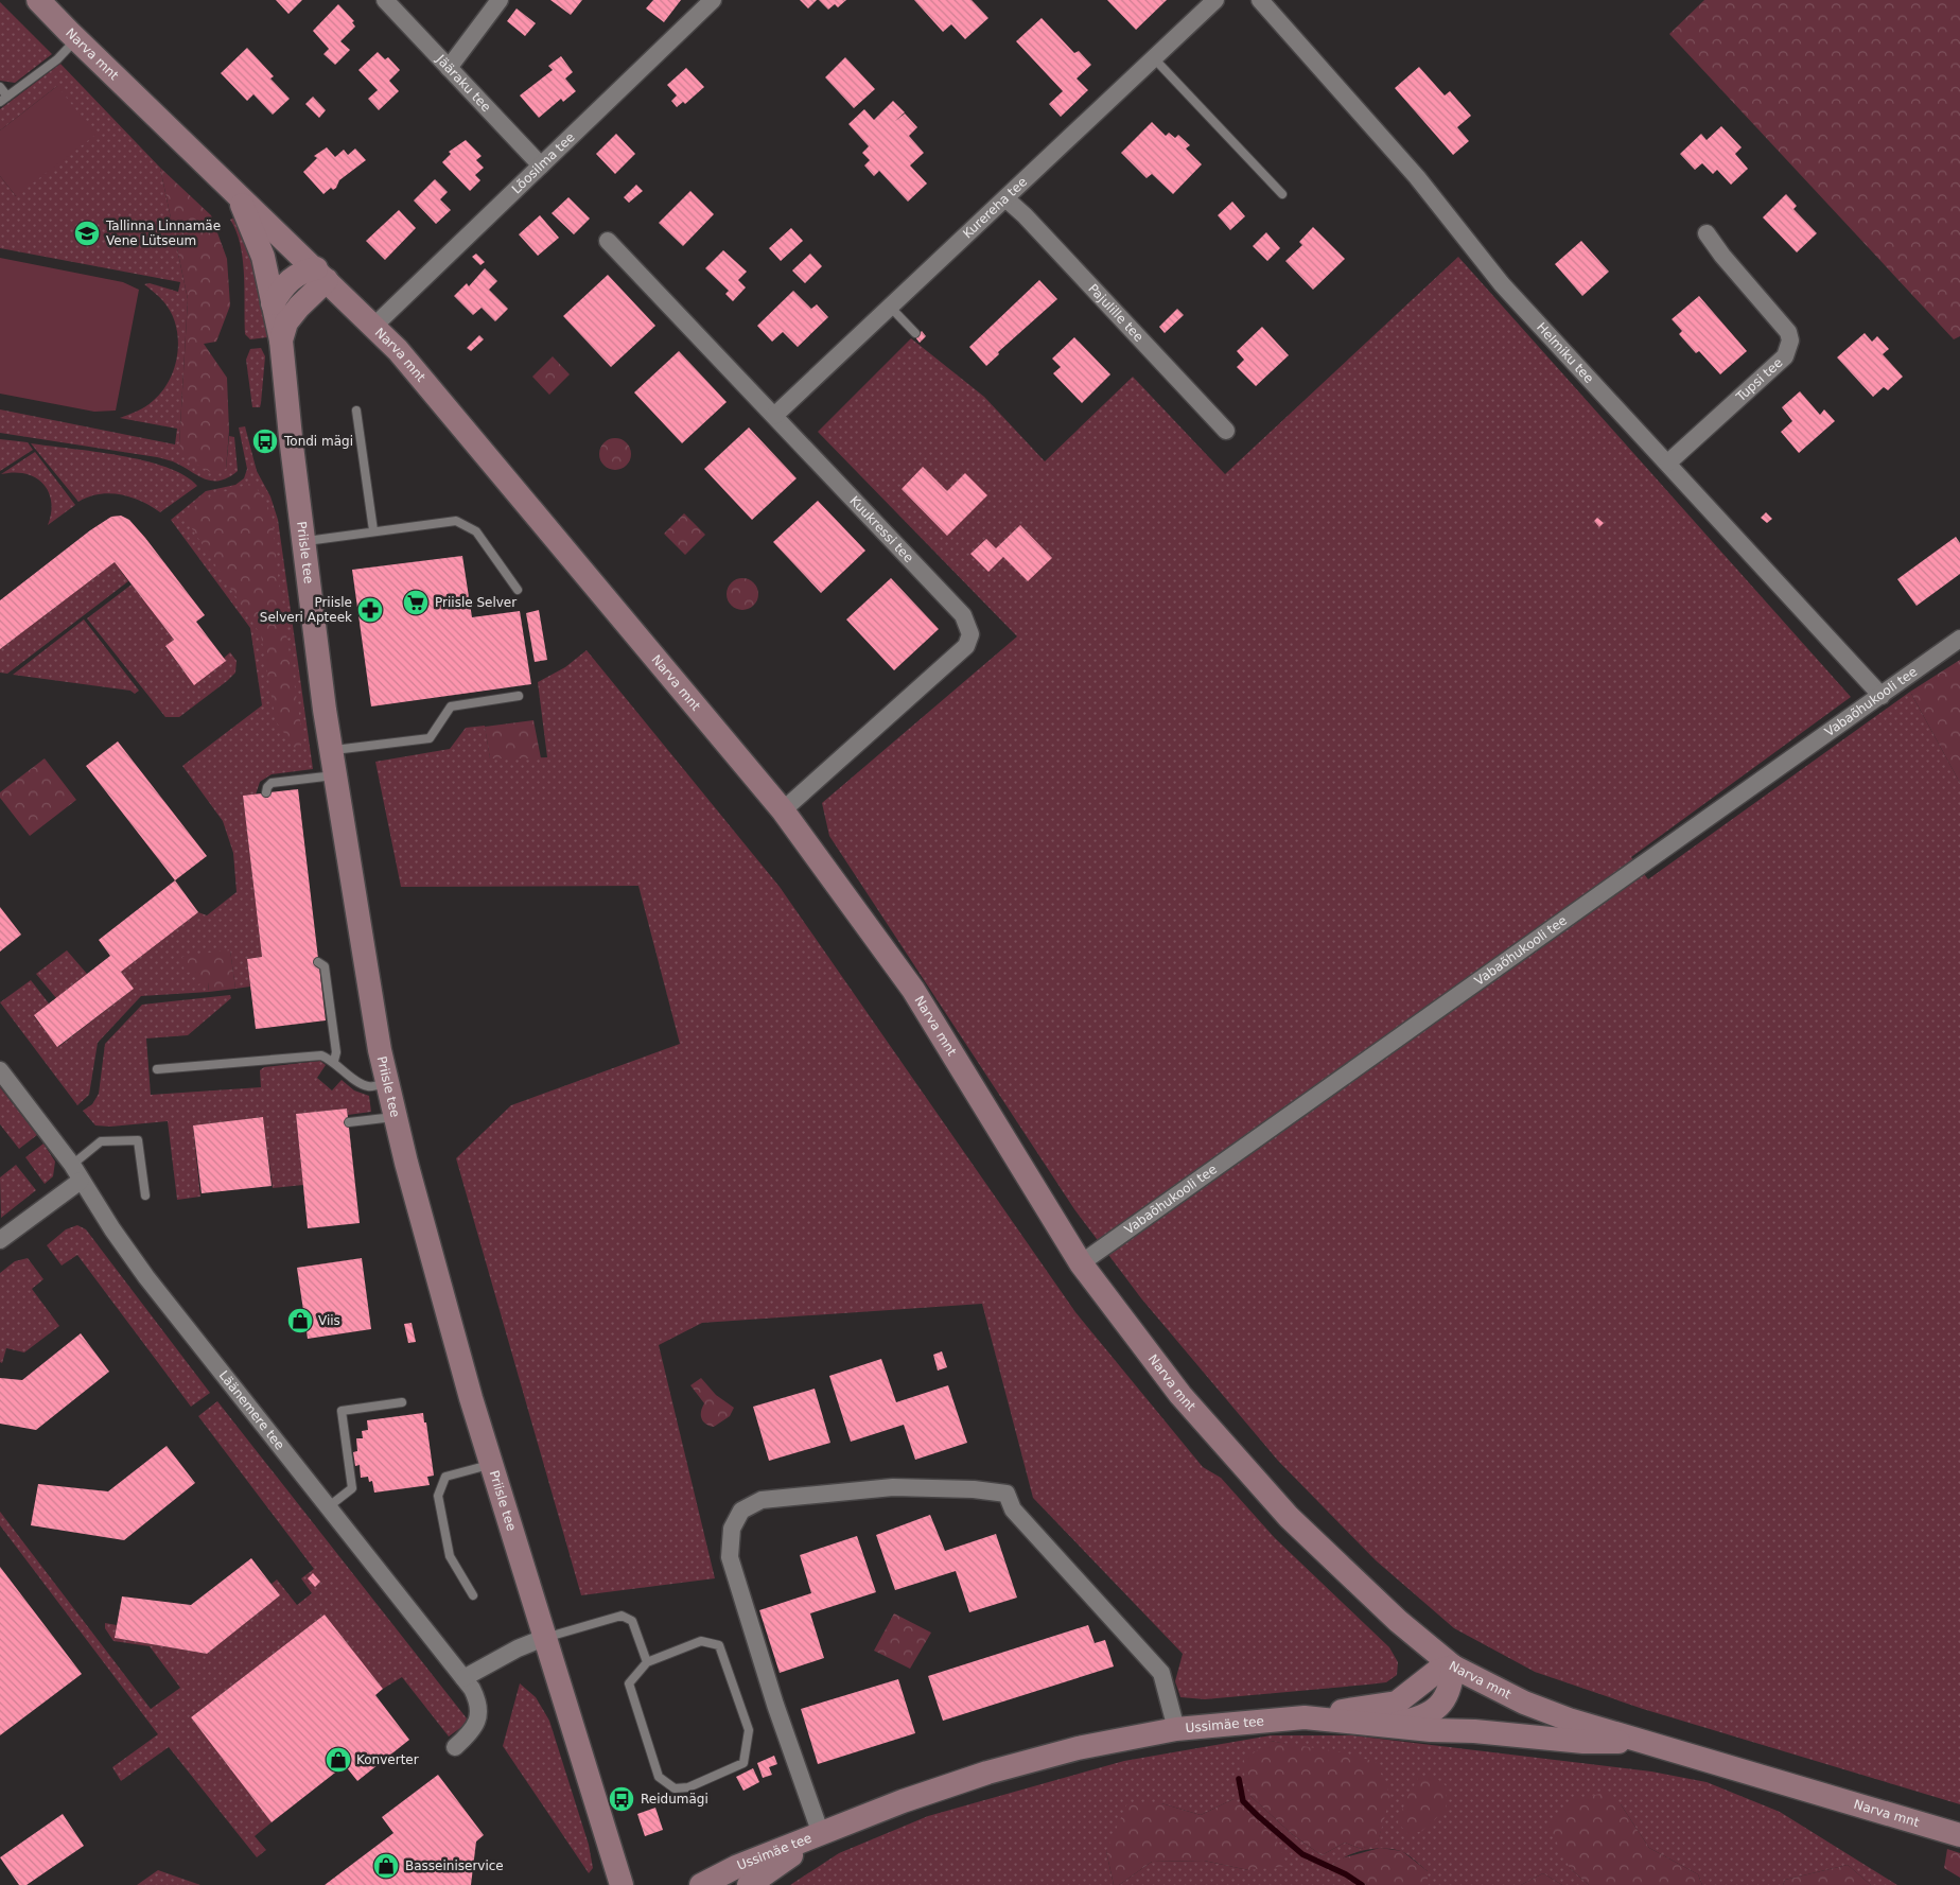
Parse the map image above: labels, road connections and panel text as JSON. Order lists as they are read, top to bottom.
{
  "streets": {
    "street": [
      "Narva mnt",
      "Jääraku tee",
      "Lõosilma tee",
      "Kurereha tee",
      "Pajulille tee",
      "Helmiku tee",
      "Tupsi tee",
      "Kuukressi tee",
      "Priisle tee",
      "Vabaõhukooli tee",
      "Läänemere tee",
      "Ussimäe tee"
    ]
  },
  "crossings": [
    ["Narva mnt", "Lõosilma tee"],
    ["Narva mnt", "Kuukressi tee"],
    ["Narva mnt", "Priisle tee"],
    ["Narva mnt", "Vabaõhukooli tee"],
    ["Narva mnt", "Ussimäe tee"],
    ["Jääraku tee", "Lõosilma tee"],
    ["Kurereha tee", "Pajulille tee"],
    ["Kurereha tee", "Kuukressi tee"],
    ["Helmiku tee", "Tupsi tee"],
    ["Helmiku tee", "Vabaõhukooli tee"]
  ],
  "places": {
    "school or university": ["Tallinna Linnamäe Vene Lütseum"],
    "bus stop": ["Tondi mägi", "Reidumägi"],
    "supermarket": ["Priisle Selver"],
    "pharmacy": ["Priisle Selveri Apteek"],
    "shop": ["Viis", "Konverter", "Basseiniservice"]
  }
}
